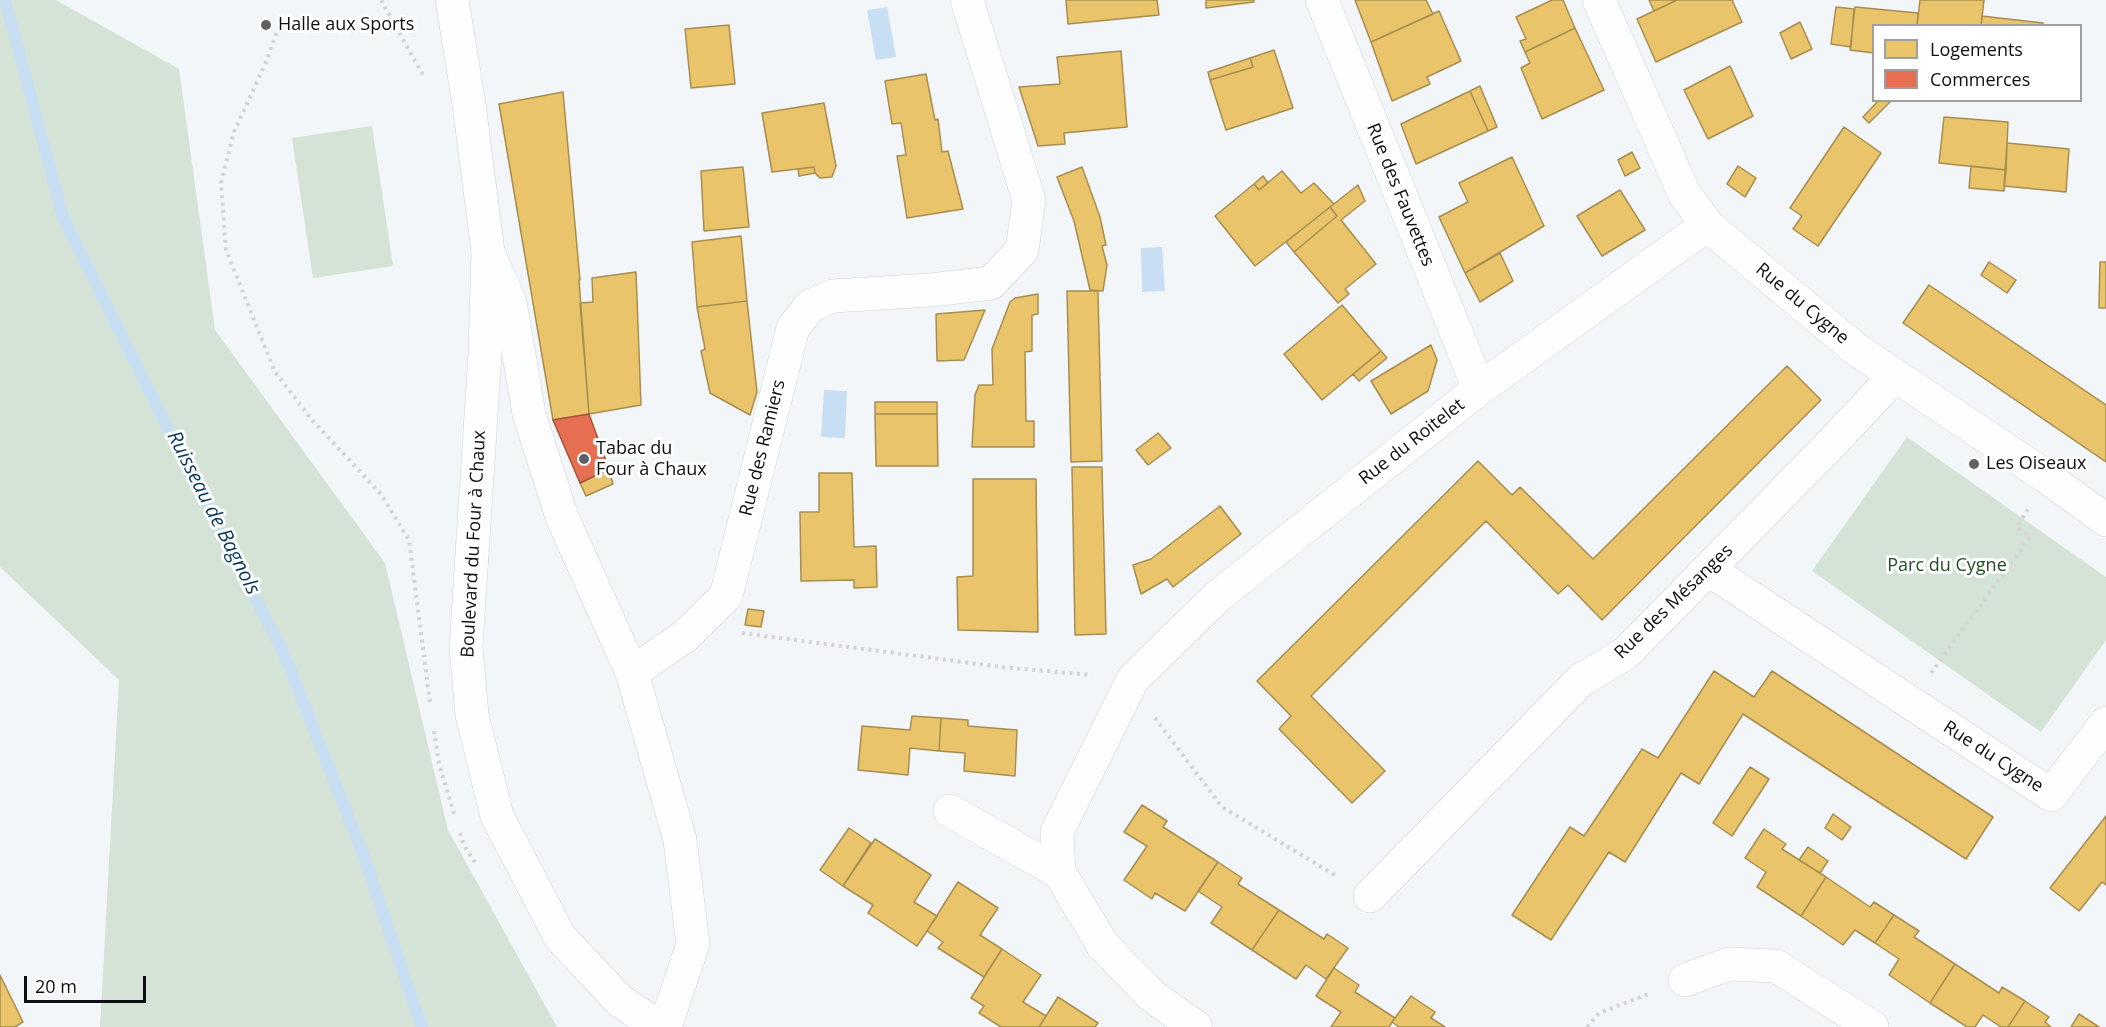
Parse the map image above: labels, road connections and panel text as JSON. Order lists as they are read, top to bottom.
{
  "streets": {
    "street": [
      "Rue des Fauvettes",
      "Rue du Cygne",
      "Rue du Roitelet",
      "Rue des Ramiers",
      "Boulevard du Four à Chaux",
      "Rue des Mésanges"
    ]
  },
  "crossings": [
    ["Rue des Fauvettes", "Rue du Roitelet"],
    ["Rue du Cygne", "Rue du Roitelet"],
    ["Rue du Cygne", "Rue des Mésanges"]
  ],
  "water": ["Ruisseau de Bagnols"],
  "parks": ["Parc du Cygne"],
  "places": ["Halle aux Sports", "Tabac du Four à Chaux", "Les Oiseaux"],
  "legend": ["Logements", "Commerces"],
  "scale_bar": "20 m"
}
